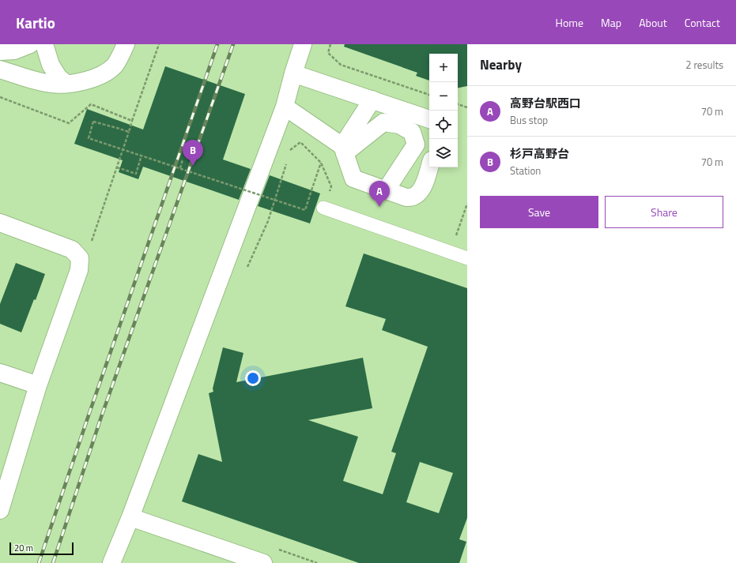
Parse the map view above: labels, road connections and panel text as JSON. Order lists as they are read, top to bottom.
{
  "scale_bar": "20 m",
  "page": {
    "header": "Kartio",
    "nav": [
      "Home",
      "Map",
      "About",
      "Contact"
    ],
    "heading": ["Nearby", "2 results"],
    "map_buttons": ["+", "−"],
    "list": [
      {
        "mark": "A",
        "name": "高野台駅西口",
        "note": "Bus stop",
        "value": "70 m"
      },
      {
        "mark": "B",
        "name": "杉戸高野台",
        "note": "Station",
        "value": "70 m"
      }
    ],
    "pins": ["B", "A"],
    "buttons": ["Save", "Share"],
    "scale": "20 m"
  }
}
